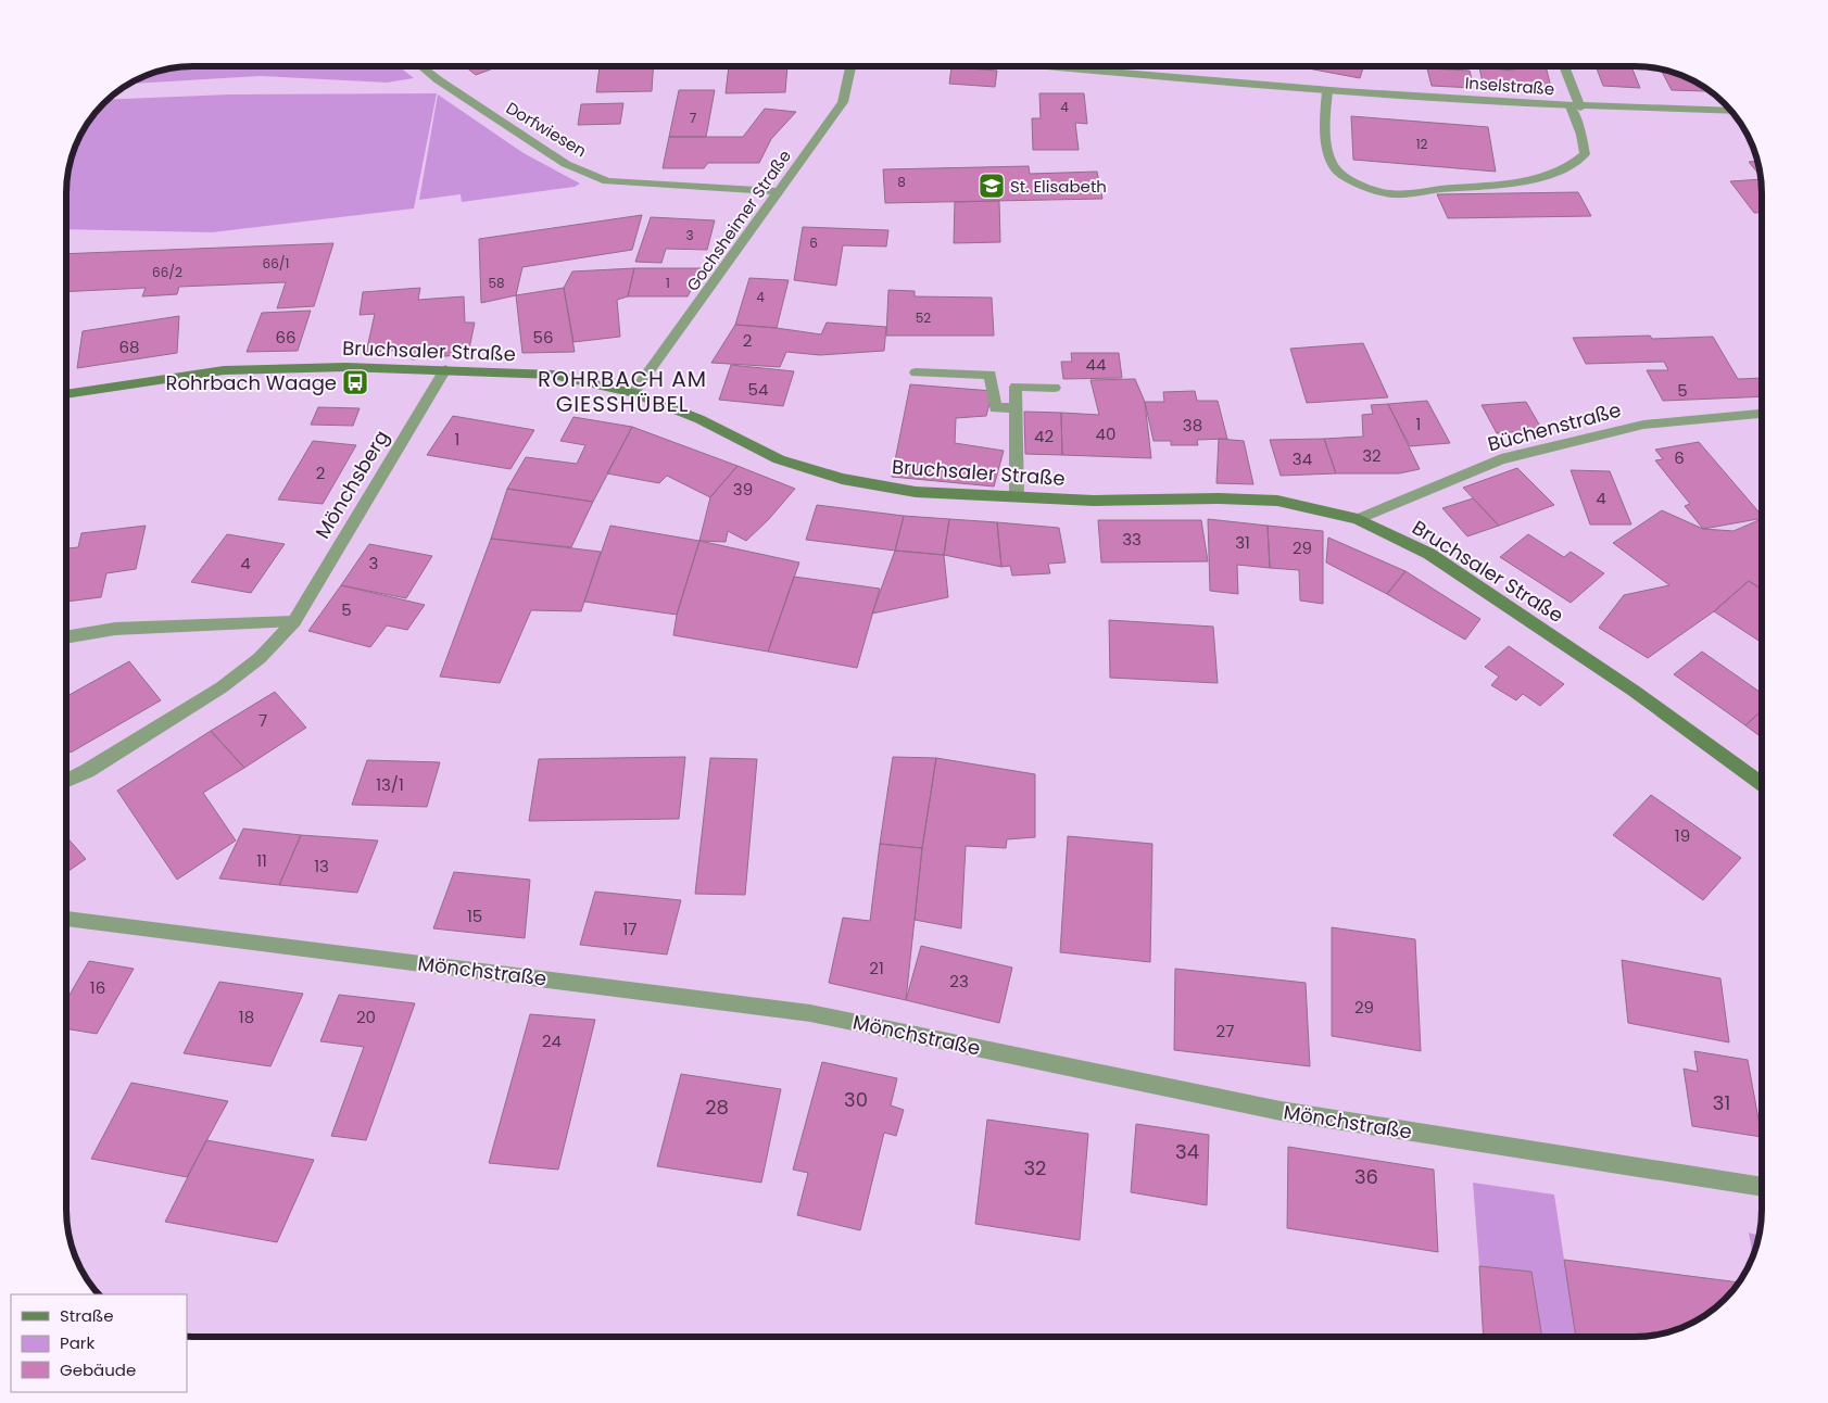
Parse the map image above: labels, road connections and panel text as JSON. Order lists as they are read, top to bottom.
{
  "streets": {
    "main road": ["Bruchsaler Straße"],
    "street": [
      "Inselstraße",
      "Dorfwiesen",
      "Gochsheimer Straße",
      "Büchenstraße",
      "Mönchsberg",
      "Mönchstraße"
    ]
  },
  "crossings": [
    ["Dorfwiesen", "Gochsheimer Straße"],
    ["Gochsheimer Straße", "Bruchsaler Straße"],
    ["Bruchsaler Straße", "Büchenstraße"],
    ["Bruchsaler Straße", "Mönchsberg"]
  ],
  "districts": ["ROHRBACH AM GIESSHÜBEL"],
  "places": {
    "school or university": ["St. Elisabeth"],
    "bus stop": ["Rohrbach Waage"]
  },
  "house_numbers": [
    "4",
    "7",
    "12",
    "8",
    "3",
    "6",
    "66/1",
    "66/2",
    "58",
    "1",
    "4",
    "52",
    "66",
    "56",
    "2",
    "68",
    "44",
    "54",
    "5",
    "1",
    "38",
    "40",
    "42",
    "1",
    "32",
    "6",
    "34",
    "2",
    "39",
    "4",
    "33",
    "31",
    "29",
    "4",
    "3",
    "5",
    "7",
    "13/1",
    "19",
    "11",
    "13",
    "15",
    "17",
    "21",
    "23",
    "16",
    "29",
    "18",
    "20",
    "27",
    "24",
    "30",
    "31",
    "28",
    "34",
    "32",
    "36"
  ],
  "legend": ["Straße", "Park", "Gebäude"]
}
